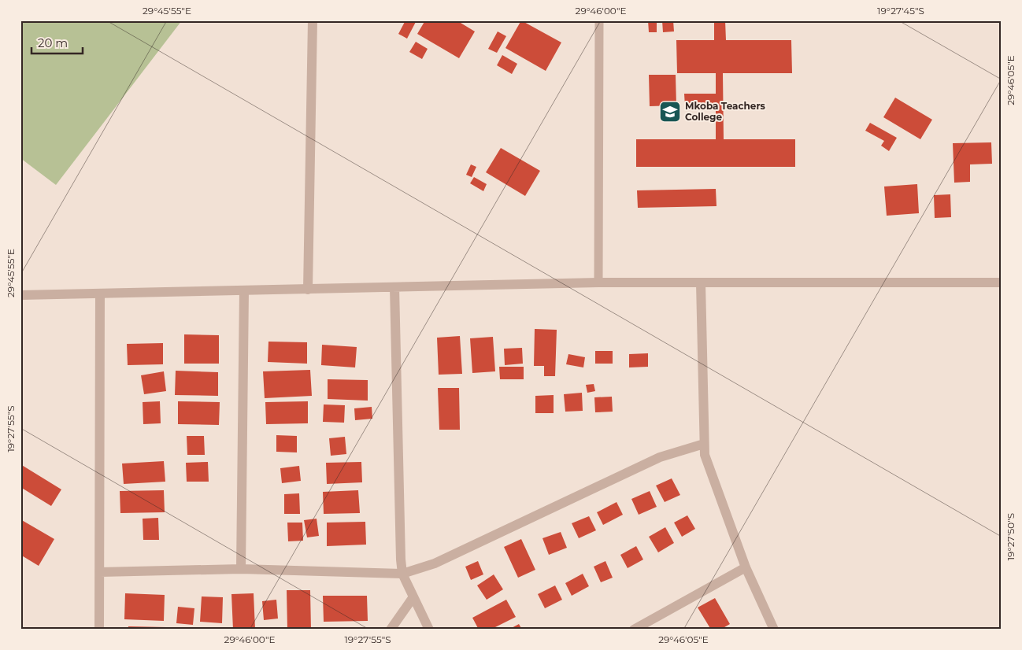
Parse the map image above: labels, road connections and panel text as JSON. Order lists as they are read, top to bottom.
{
  "places": {
    "school or university": ["Mkoba Teachers College"]
  },
  "scale_bar": "20 m",
  "coordinates": [
    "29°45'55\"E",
    "29°46'00\"E",
    "19°27'45\"S",
    "29°46'05\"E",
    "19°27'55\"S",
    "19°27'50\"S"
  ]
}
